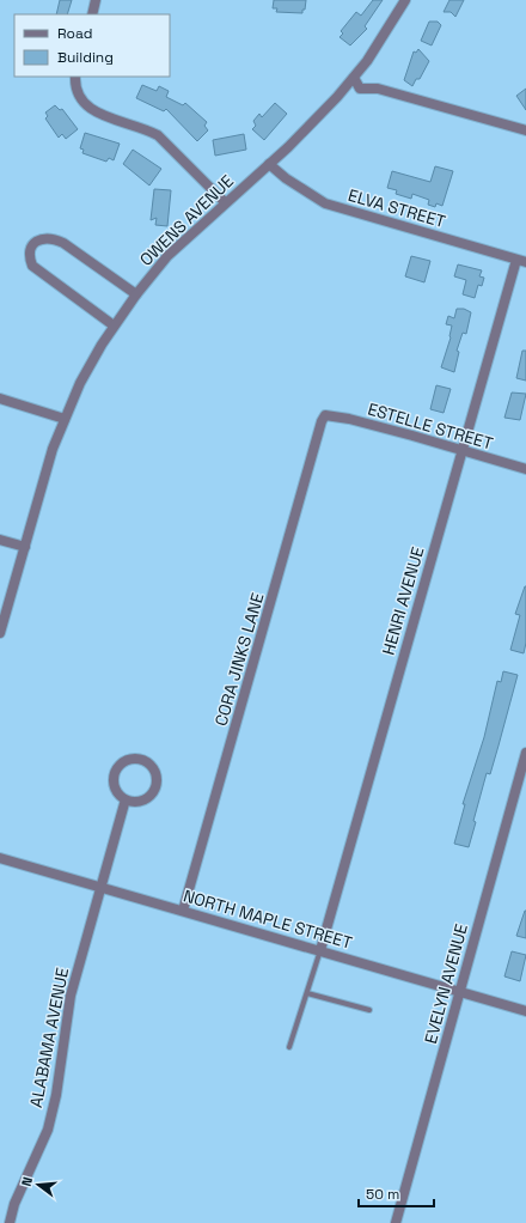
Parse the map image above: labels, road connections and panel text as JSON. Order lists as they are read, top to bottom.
{
  "streets": {
    "street": [
      "ELVA STREET",
      "OWENS AVENUE",
      "ESTELLE STREET",
      "HENRI AVENUE",
      "CORA JINKS LANE",
      "NORTH MAPLE STREET",
      "EVELYN AVENUE",
      "ALABAMA AVENUE"
    ]
  },
  "crossings": [
    ["ELVA STREET", "OWENS AVENUE"],
    ["ELVA STREET", "HENRI AVENUE"],
    ["ESTELLE STREET", "HENRI AVENUE"],
    ["ESTELLE STREET", "CORA JINKS LANE"],
    ["HENRI AVENUE", "NORTH MAPLE STREET"],
    ["CORA JINKS LANE", "NORTH MAPLE STREET"],
    ["NORTH MAPLE STREET", "EVELYN AVENUE"],
    ["NORTH MAPLE STREET", "ALABAMA AVENUE"]
  ],
  "legend": ["Road", "Building"],
  "scale_bar": "50 m",
  "north": "left"
}
